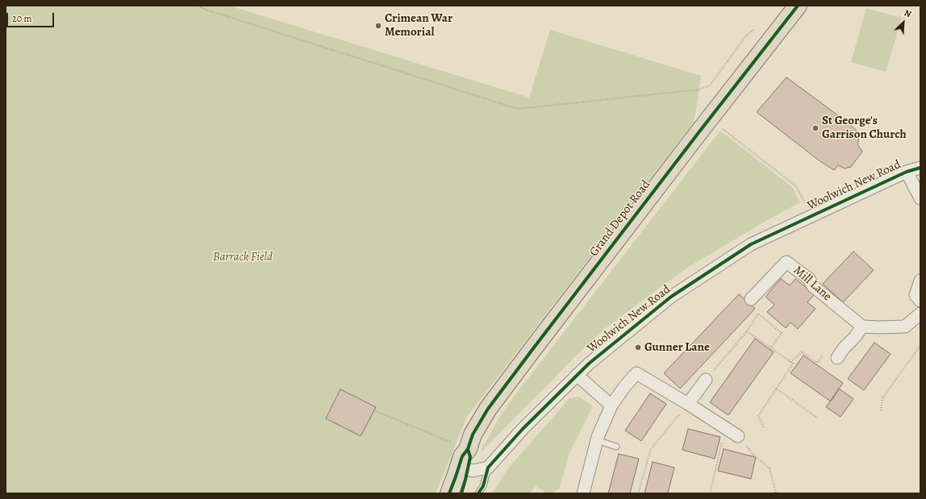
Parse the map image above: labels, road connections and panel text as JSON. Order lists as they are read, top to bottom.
{
  "streets": {
    "highway": ["Grand Depot Road"],
    "street": ["Woolwich New Road", "Mill Lane"]
  },
  "parks": ["Barrack Field"],
  "places": ["Crimean War Memorial", "St George's Garrison Church", "Gunner Lane"],
  "scale_bar": "20 m",
  "north": "top right"
}
